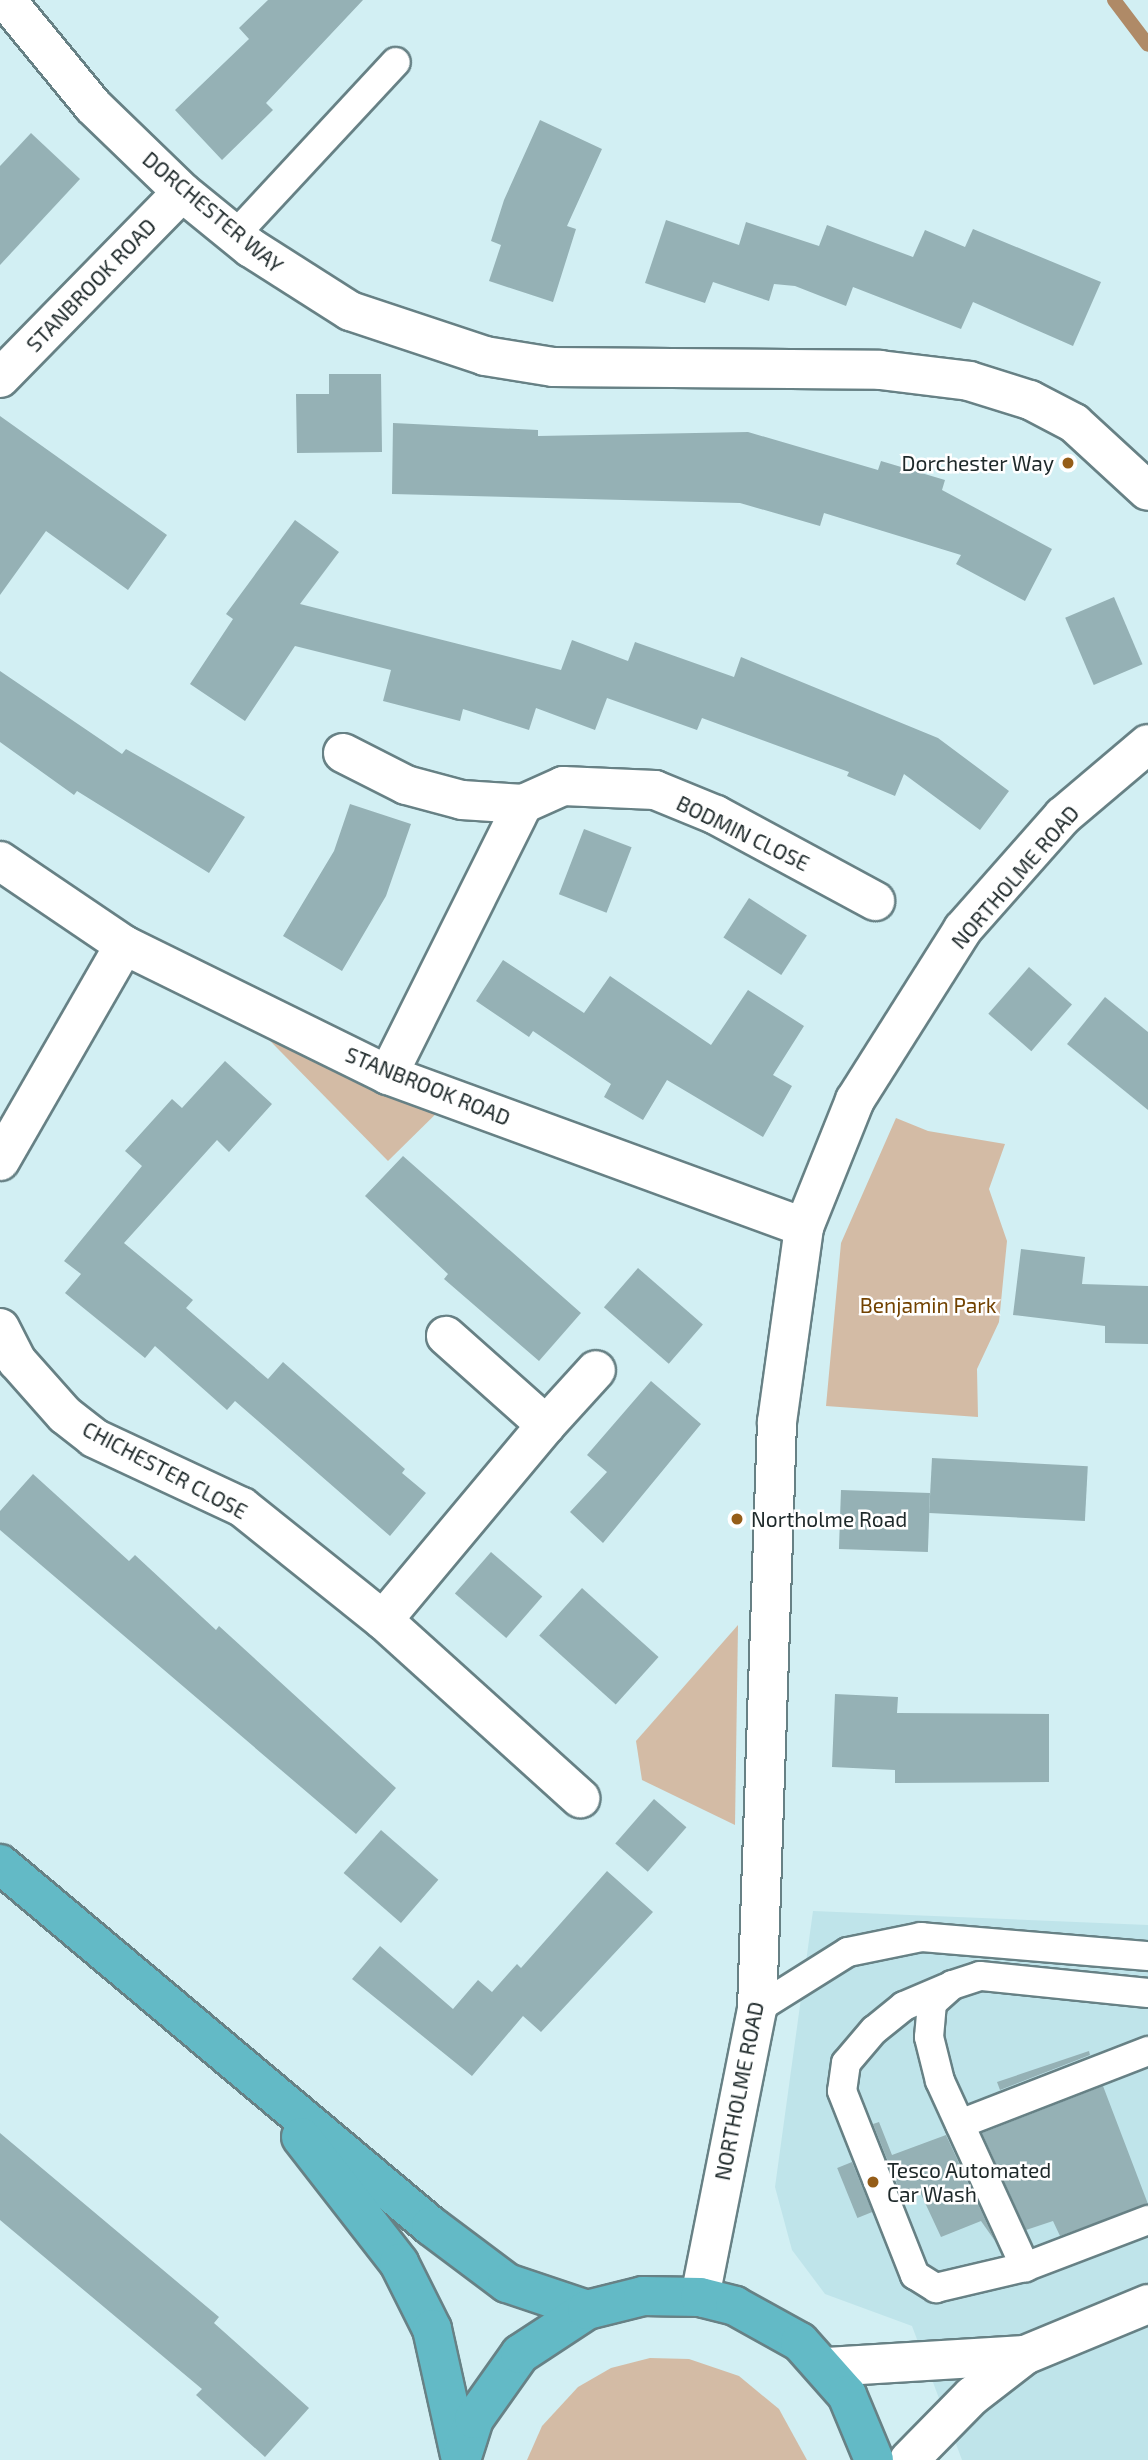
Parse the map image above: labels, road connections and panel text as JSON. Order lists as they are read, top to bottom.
{
  "streets": {
    "street": [
      "DORCHESTER WAY",
      "STANBROOK ROAD",
      "BODMIN CLOSE",
      "NORTHOLME ROAD",
      "CHICHESTER CLOSE"
    ]
  },
  "crossings": [
    ["DORCHESTER WAY", "STANBROOK ROAD"],
    ["STANBROOK ROAD", "NORTHOLME ROAD"]
  ],
  "parks": ["Benjamin Park"],
  "places": ["Dorchester Way", "Northolme Road", "Tesco Automated Car Wash"]
}
